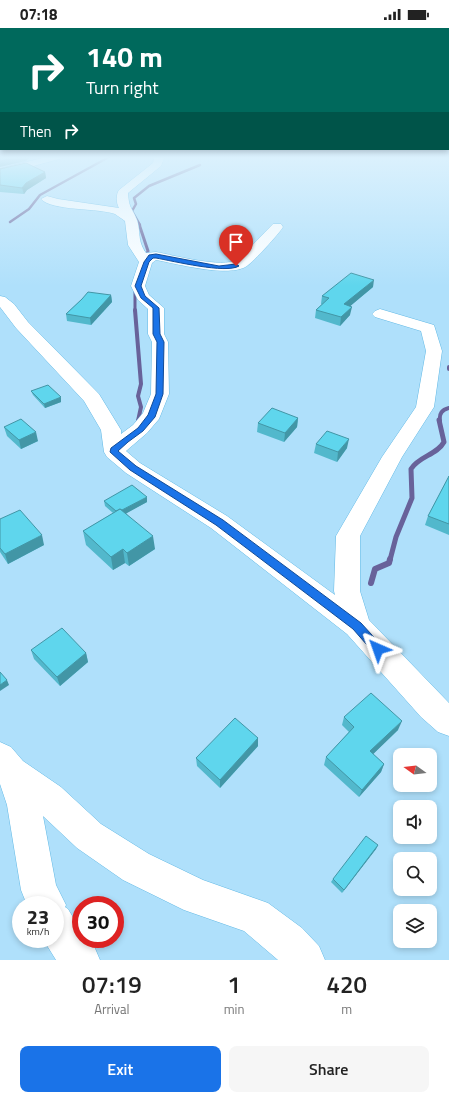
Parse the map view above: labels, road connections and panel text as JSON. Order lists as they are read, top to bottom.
{
  "north": "left",
  "page": {
    "status": "07:18",
    "turn": ["140 m", "Turn right"],
    "then": "Then",
    "speed": "23 km/h",
    "limit": "30",
    "eta": [
      "07:19",
      "Arrival",
      "1",
      "min",
      "420",
      "m"
    ],
    "buttons": ["Exit", "Share"]
  }
}
